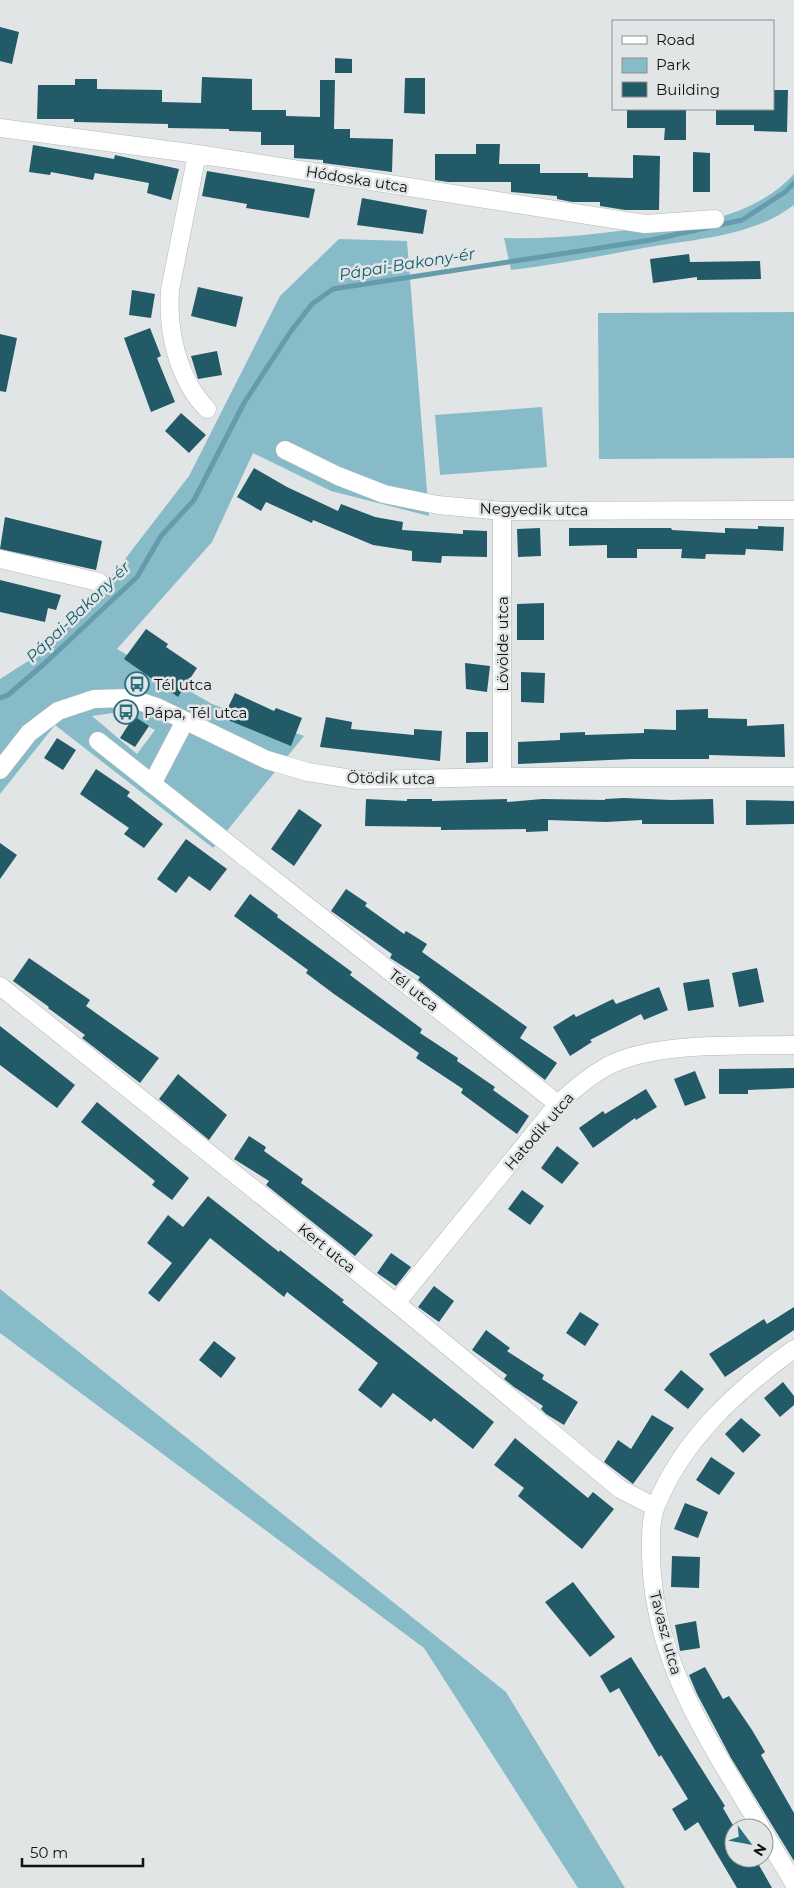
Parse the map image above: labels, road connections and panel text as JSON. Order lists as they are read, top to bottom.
{
  "streets": {
    "street": [
      "Hódoska utca",
      "Negyedik utca",
      "Lövölde utca",
      "Ötödik utca",
      "Tél utca",
      "Hatodik utca",
      "Kert utca",
      "Tavasz utca"
    ]
  },
  "crossings": [
    ["Negyedik utca", "Lövölde utca"],
    ["Lövölde utca", "Ötödik utca"],
    ["Tél utca", "Hatodik utca"],
    ["Hatodik utca", "Kert utca"],
    ["Kert utca", "Tavasz utca"]
  ],
  "water": ["Pápai-Bakony-ér"],
  "places": {
    "bus stop": ["Tél utca", "Pápa, Tél utca"]
  },
  "legend": ["Road", "Park", "Building"],
  "scale_bar": "50 m",
  "north": "bottom right"
}
